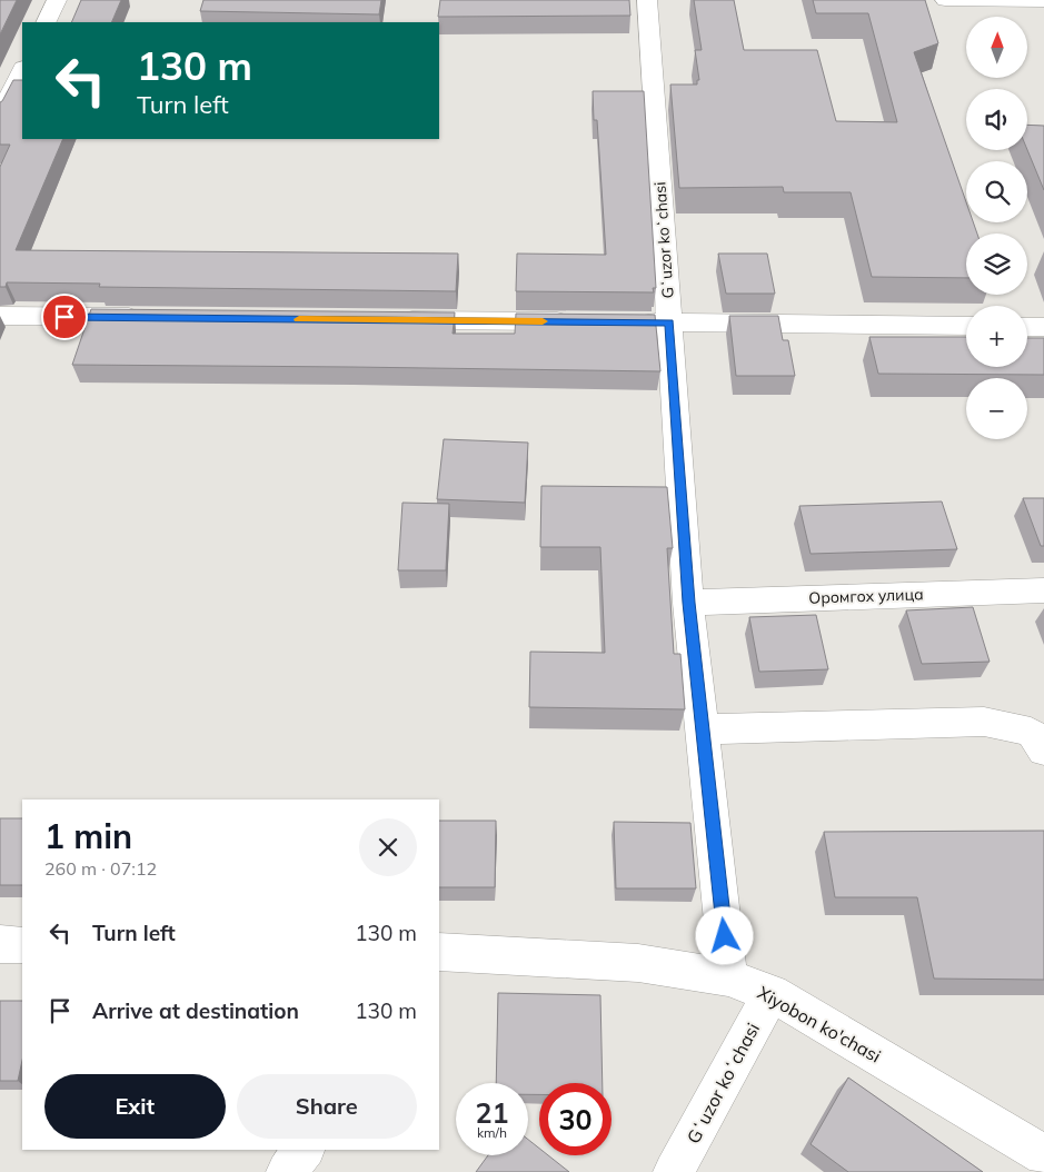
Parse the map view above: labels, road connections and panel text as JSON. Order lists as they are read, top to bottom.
{
  "streets": {
    "street": ["Gʻuzor koʻchasi", "Оромгох улица", "Xiyobon ko'chasi"]
  },
  "crossings": [
    ["Gʻuzor koʻchasi", "Оромгох улица"],
    ["Gʻuzor koʻchasi", "Xiyobon ko'chasi"]
  ],
  "north": "top",
  "page": {
    "map_buttons": ["+", "−"],
    "turn": ["130 m", "Turn left"],
    "heading": ["1 min", "260 m · 07:12"],
    "list": [
      {
        "name": "Turn left",
        "value": "130 m"
      },
      {
        "name": "Arrive at destination",
        "value": "130 m"
      }
    ],
    "buttons": ["Exit", "Share"],
    "speed": "21 km/h",
    "limit": "30"
  }
}
